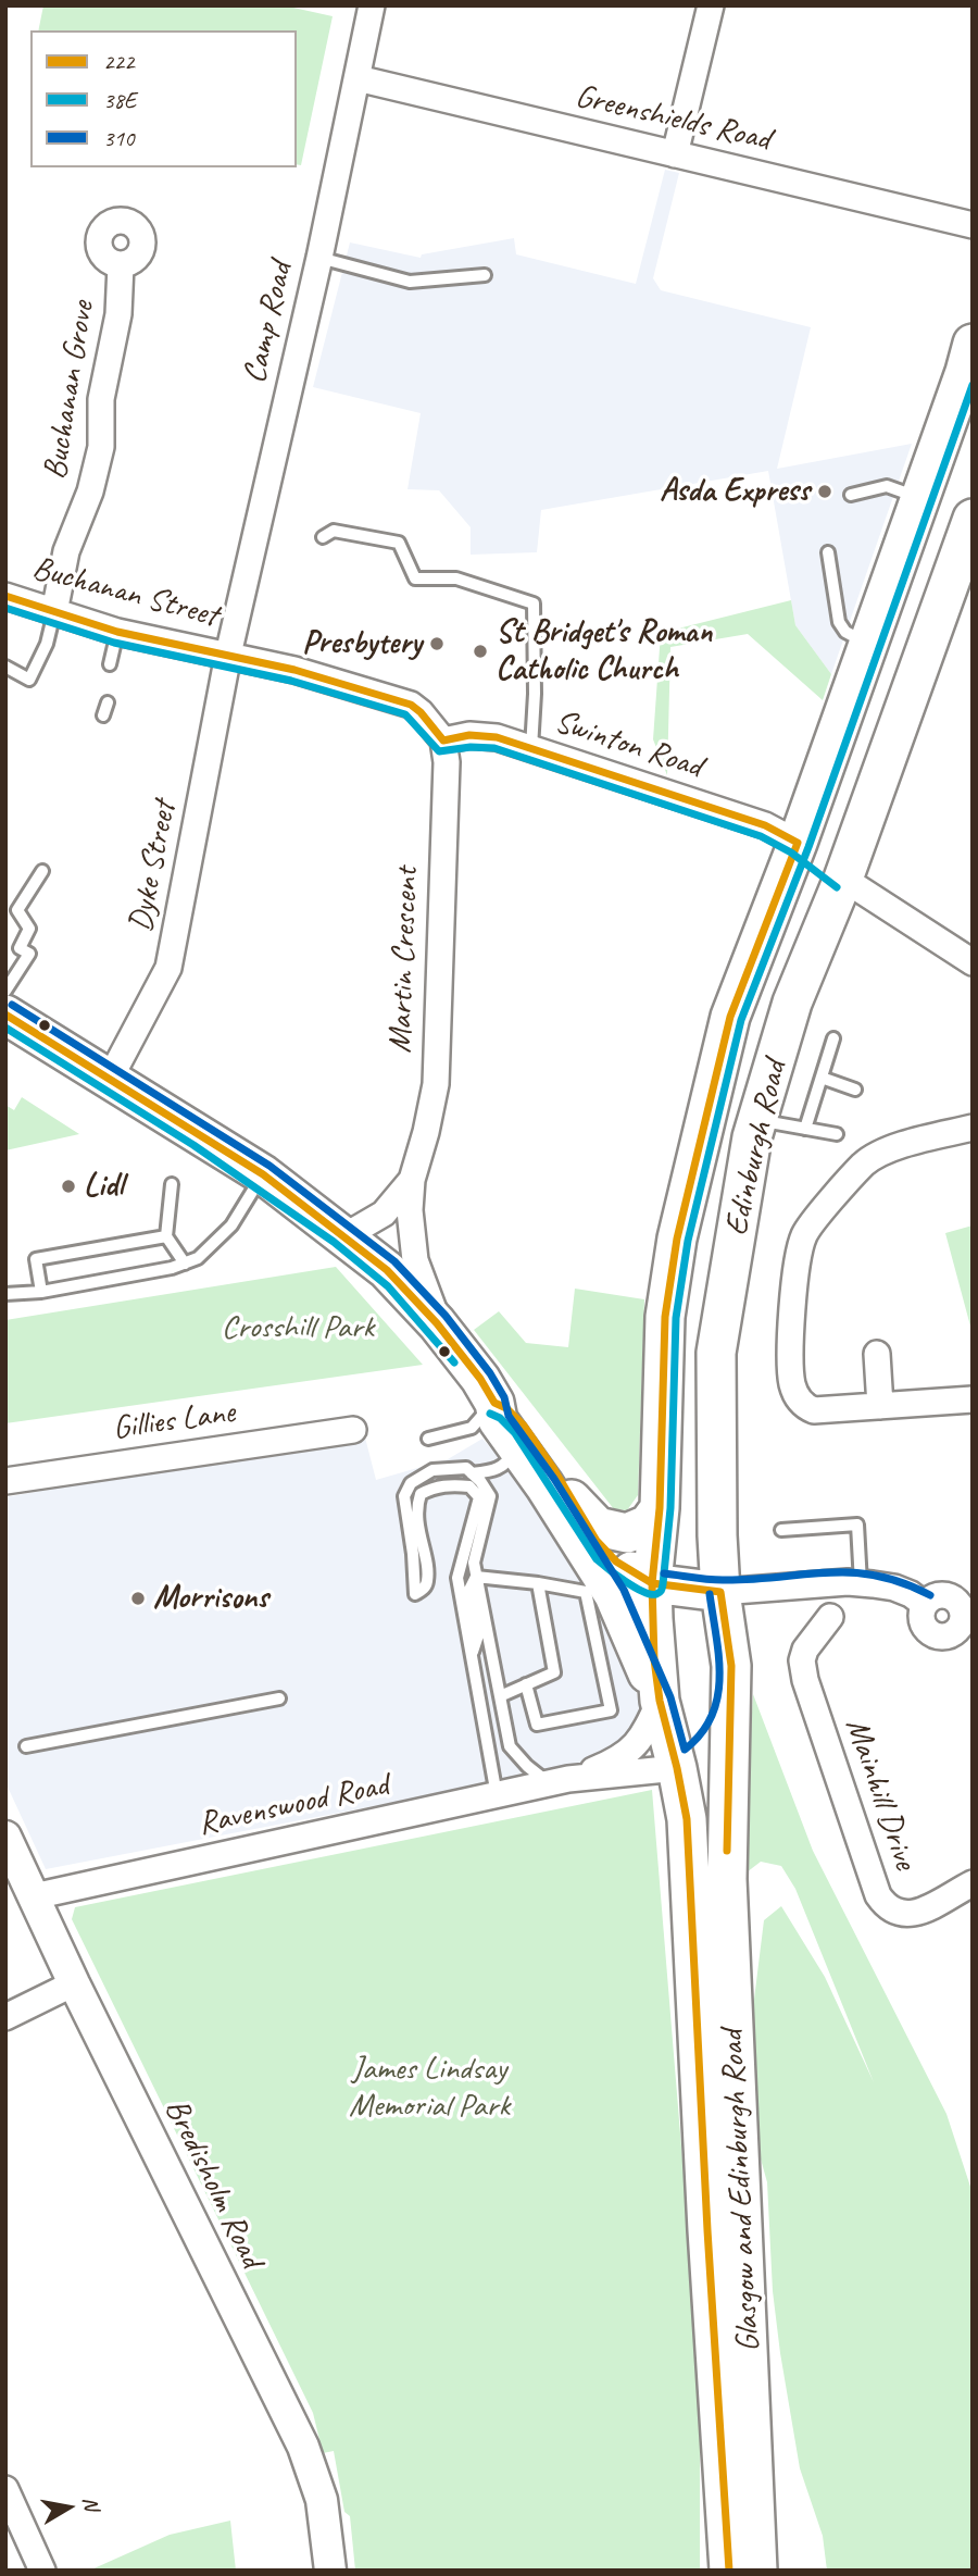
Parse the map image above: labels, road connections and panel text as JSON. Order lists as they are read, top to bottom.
{
  "streets": {
    "main road": ["Edinburgh Road", "Glasgow and Edinburgh Road"],
    "street": [
      "Greenshields Road",
      "Camp Road",
      "Buchanan Grove",
      "Buchanan Street",
      "Swinton Road",
      "Dyke Street",
      "Martin Crescent",
      "Gillies Lane",
      "Mainhill Drive",
      "Ravenswood Road",
      "Bredisholm Road"
    ]
  },
  "crossings": [
    ["Greenshields Road", "Camp Road"],
    ["Camp Road", "Buchanan Street"],
    ["Camp Road", "Dyke Street"],
    ["Buchanan Grove", "Buchanan Street"],
    ["Buchanan Street", "Dyke Street"],
    ["Swinton Road", "Martin Crescent"],
    ["Swinton Road", "Edinburgh Road"],
    ["Edinburgh Road", "Ravenswood Road"],
    ["Edinburgh Road", "Glasgow and Edinburgh Road"],
    ["Ravenswood Road", "Bredisholm Road"]
  ],
  "parks": ["Crosshill Park", "James Lindsay Memorial Park"],
  "places": [
    "Asda Express",
    "Presbytery",
    "St Bridget's Roman Catholic Church",
    "Lidl",
    "Morrisons"
  ],
  "lines": ["transit line 38E", "transit line 222", "transit line 310"],
  "legend": ["222", "38E", "310"],
  "north": "right"
}
